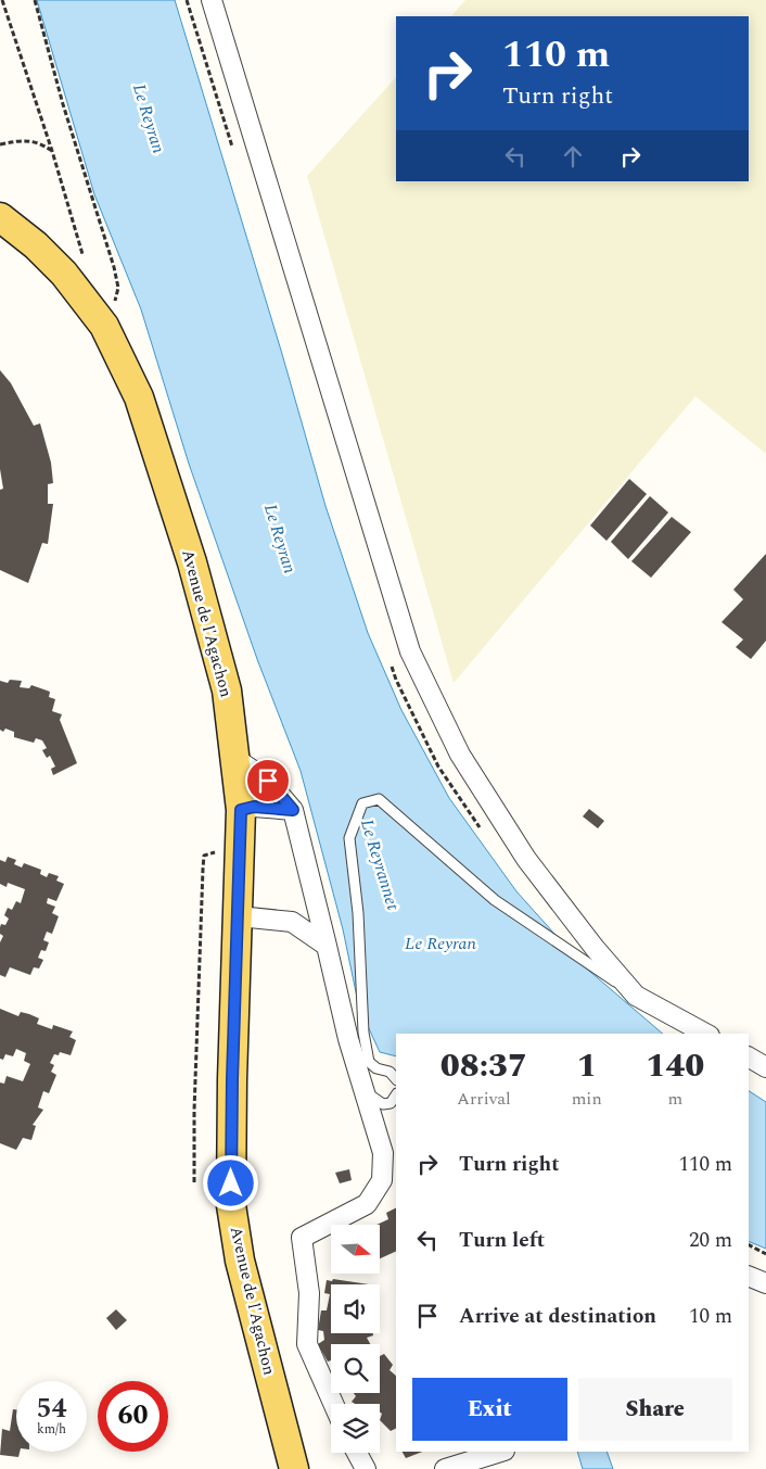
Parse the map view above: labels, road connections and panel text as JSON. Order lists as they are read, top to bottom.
{
  "streets": {
    "main road": ["Avenue de l'Agachon"]
  },
  "water": ["Le Reyran", "Le Reyrannet"],
  "north": "right",
  "page": {
    "turn": ["110 m", "Turn right"],
    "eta": [
      "08:37",
      "Arrival",
      "1",
      "min",
      "140",
      "m"
    ],
    "list": [
      {
        "name": "Turn right",
        "value": "110 m"
      },
      {
        "name": "Turn left",
        "value": "20 m"
      },
      {
        "name": "Arrive at destination",
        "value": "10 m"
      }
    ],
    "buttons": ["Exit", "Share"],
    "speed": "54 km/h",
    "limit": "60"
  }
}
